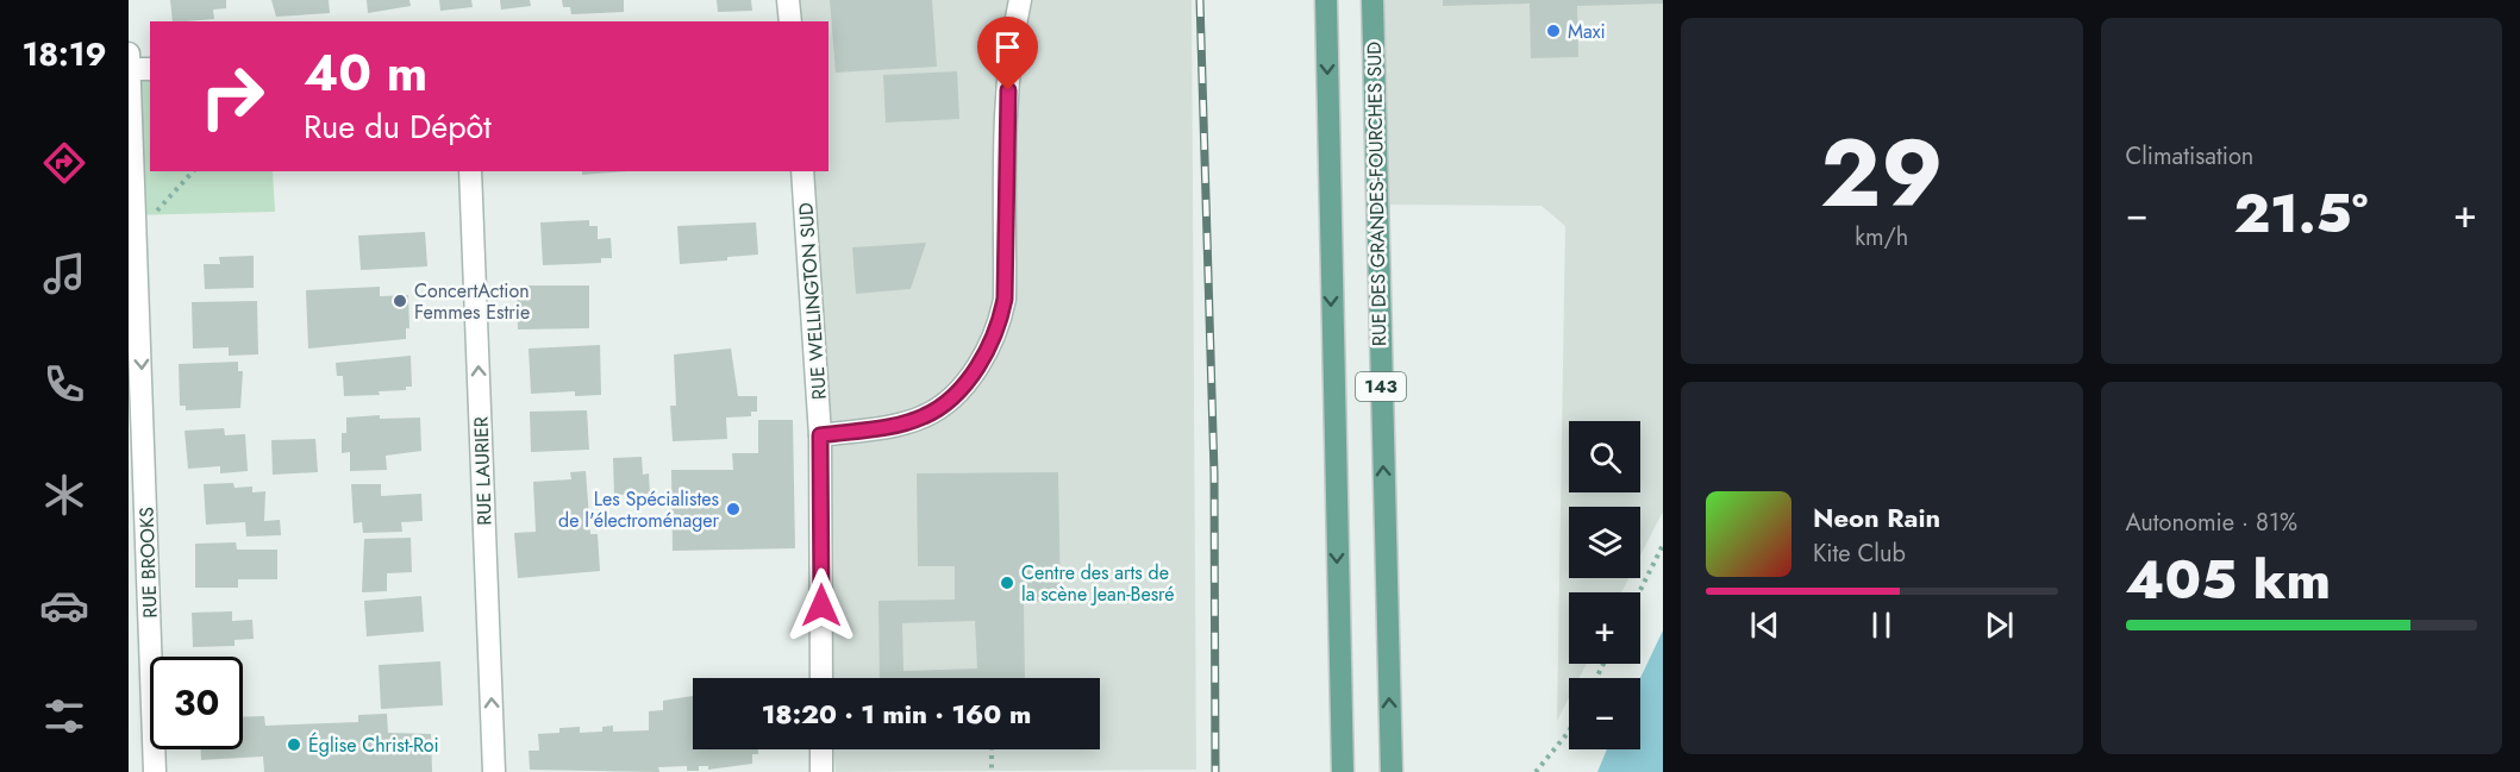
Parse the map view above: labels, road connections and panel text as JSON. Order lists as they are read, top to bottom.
{
  "streets": {
    "main road": ["RUE DES GRANDES-FOURCHES SUD", "143"],
    "street": ["RUE WELLINGTON SUD", "RUE LAURIER", "RUE BROOKS"]
  },
  "one_way": ["RUE LAURIER", "RUE BROOKS"],
  "places": [
    "Maxi",
    "ConcertAction Femmes Estrie",
    "Les Spécialistes de l'électroménager",
    "Centre des arts de la scène Jean-Besré",
    "Église Christ-Roi"
  ],
  "page": {
    "tabs": "18:19",
    "tile": [
      ["29", "km/h"],
      "Climatisation",
      ["Autonomie · 81%", "405 km"]
    ],
    "turn": ["40 m", "Rue du Dépôt"],
    "heat": ["−", "21.5°", "+"],
    "map_buttons": ["+", "−"],
    "song": ["Neon Rain", "Kite Club"],
    "limit": "30",
    "trip": "18:20 · 1 min · 160 m"
  }
}
